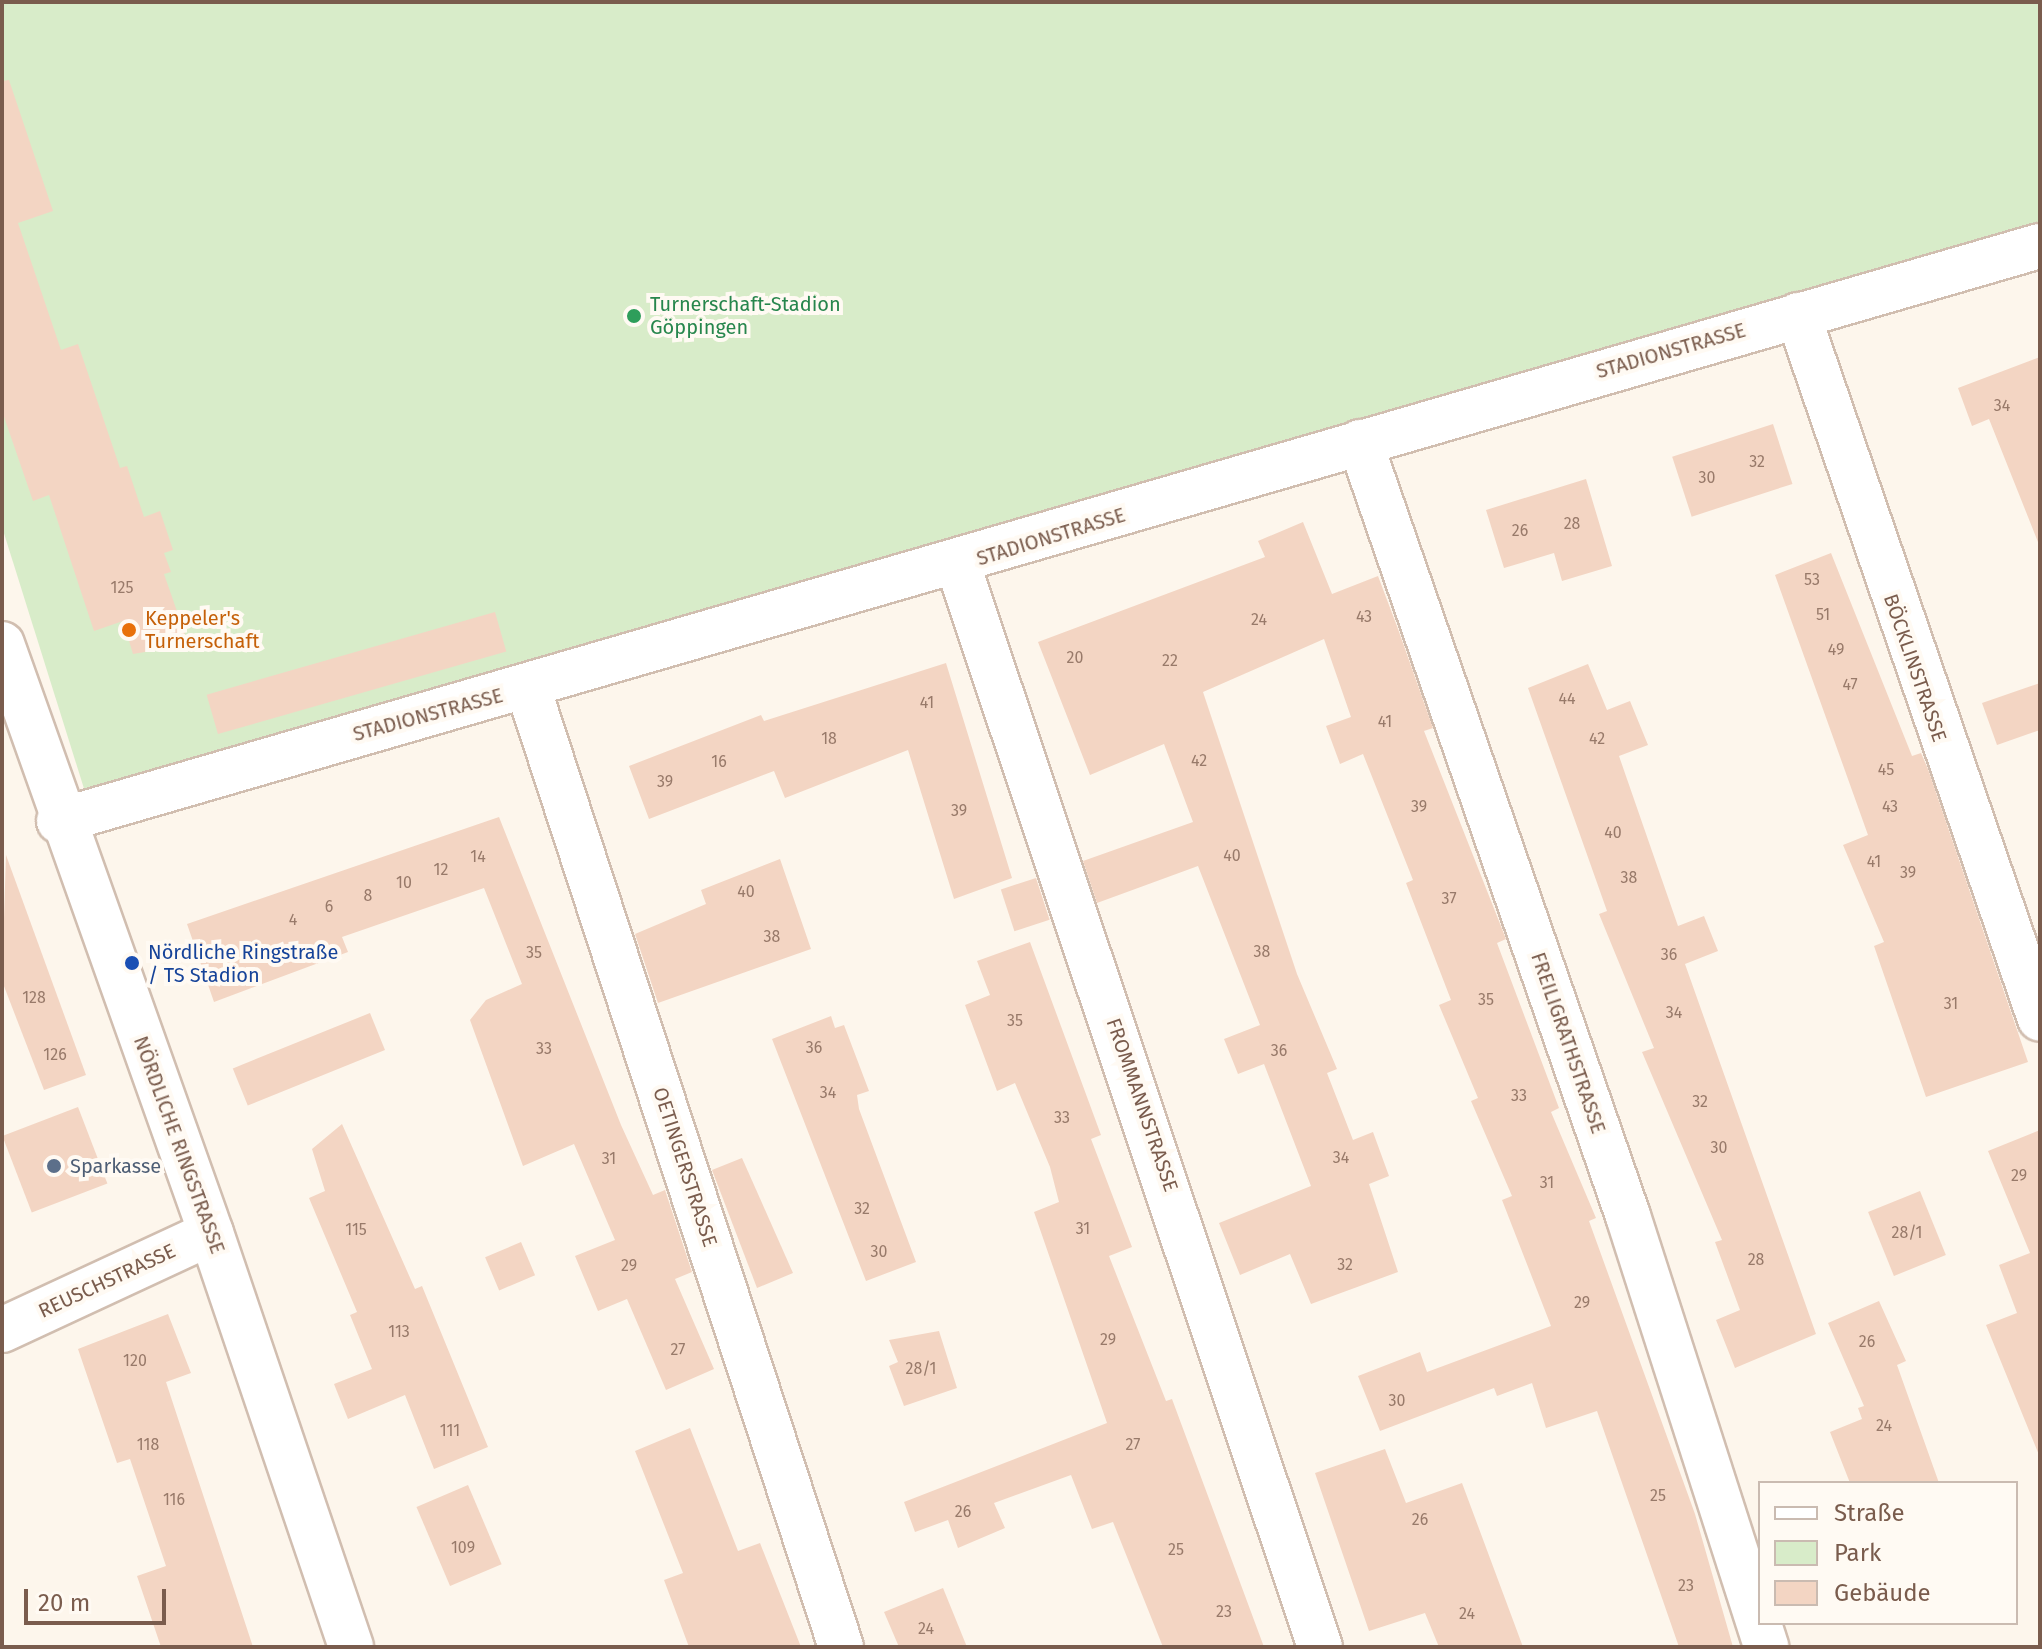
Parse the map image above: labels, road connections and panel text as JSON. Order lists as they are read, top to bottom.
{
  "streets": {
    "street": [
      "STADIONSTRASSE",
      "BÖCKLINSTRASSE",
      "FREILIGRATHSTRASSE",
      "FROMMANNSTRASSE",
      "NÖRDLICHE RINGSTRASSE",
      "OETINGERSTRASSE",
      "REUSCHSTRASSE"
    ]
  },
  "crossings": [
    ["STADIONSTRASSE", "BÖCKLINSTRASSE"],
    ["STADIONSTRASSE", "FREILIGRATHSTRASSE"],
    ["STADIONSTRASSE", "FROMMANNSTRASSE"],
    ["STADIONSTRASSE", "NÖRDLICHE RINGSTRASSE"],
    ["STADIONSTRASSE", "OETINGERSTRASSE"],
    ["NÖRDLICHE RINGSTRASSE", "REUSCHSTRASSE"]
  ],
  "places": [
    "Turnerschaft-Stadion Göppingen",
    "Keppeler's Turnerschaft",
    "Nördliche Ringstraße / TS Stadion",
    "Sparkasse"
  ],
  "house_numbers": [
    "34",
    "32",
    "30",
    "28",
    "26",
    "53",
    "125",
    "51",
    "43",
    "24",
    "49",
    "20",
    "22",
    "47",
    "44",
    "41",
    "41",
    "18",
    "42",
    "42",
    "16",
    "45",
    "39",
    "39",
    "43",
    "39",
    "40",
    "40",
    "14",
    "41",
    "12",
    "39",
    "38",
    "10",
    "40",
    "8",
    "37",
    "6",
    "4",
    "38",
    "38",
    "35",
    "36",
    "128",
    "35",
    "31",
    "34",
    "35",
    "36",
    "33",
    "36",
    "126",
    "34",
    "33",
    "32",
    "33",
    "30",
    "34",
    "31",
    "29",
    "31",
    "32",
    "31",
    "115",
    "28/1",
    "30",
    "28",
    "32",
    "29",
    "29",
    "113",
    "29",
    "26",
    "27",
    "120",
    "28/1",
    "30",
    "24",
    "111",
    "118",
    "27",
    "25",
    "116",
    "26",
    "26",
    "109",
    "25",
    "23",
    "23",
    "24",
    "24"
  ],
  "legend": ["Straße", "Park", "Gebäude"],
  "scale_bar": "20 m"
}
